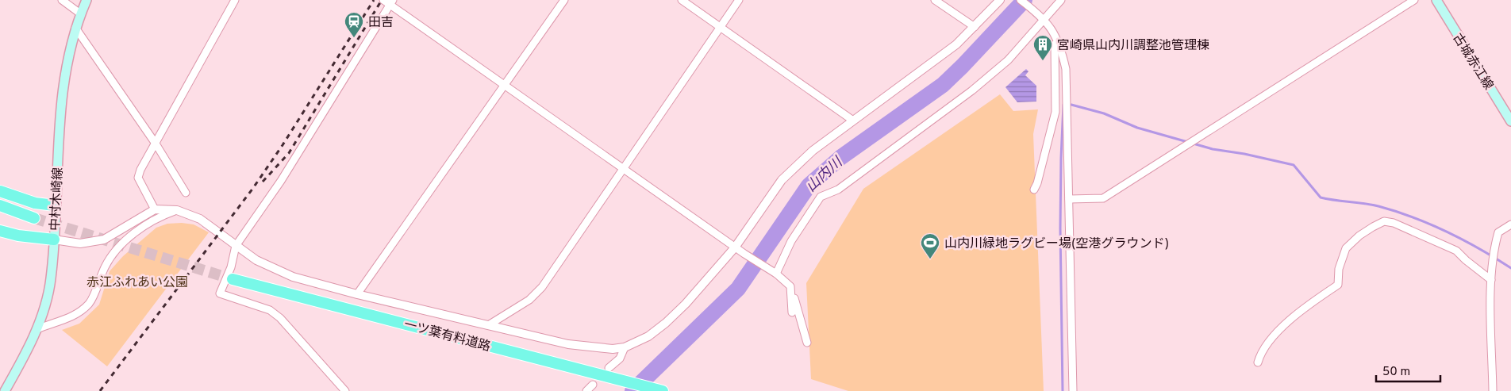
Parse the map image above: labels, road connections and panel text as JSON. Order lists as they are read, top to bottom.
{
  "streets": {
    "main road": ["古城赤江線", "中村木崎線", "一ツ葉有料道路"]
  },
  "water": ["山内川"],
  "parks": ["赤江ふれあい公園"],
  "places": {
    "station": ["田吉"],
    "building": ["宮崎県山内川調整池管理棟"],
    "sports": ["山内川緑地ラグビー場(空港グラウンド)"]
  },
  "scale_bar": "50 m"
}
